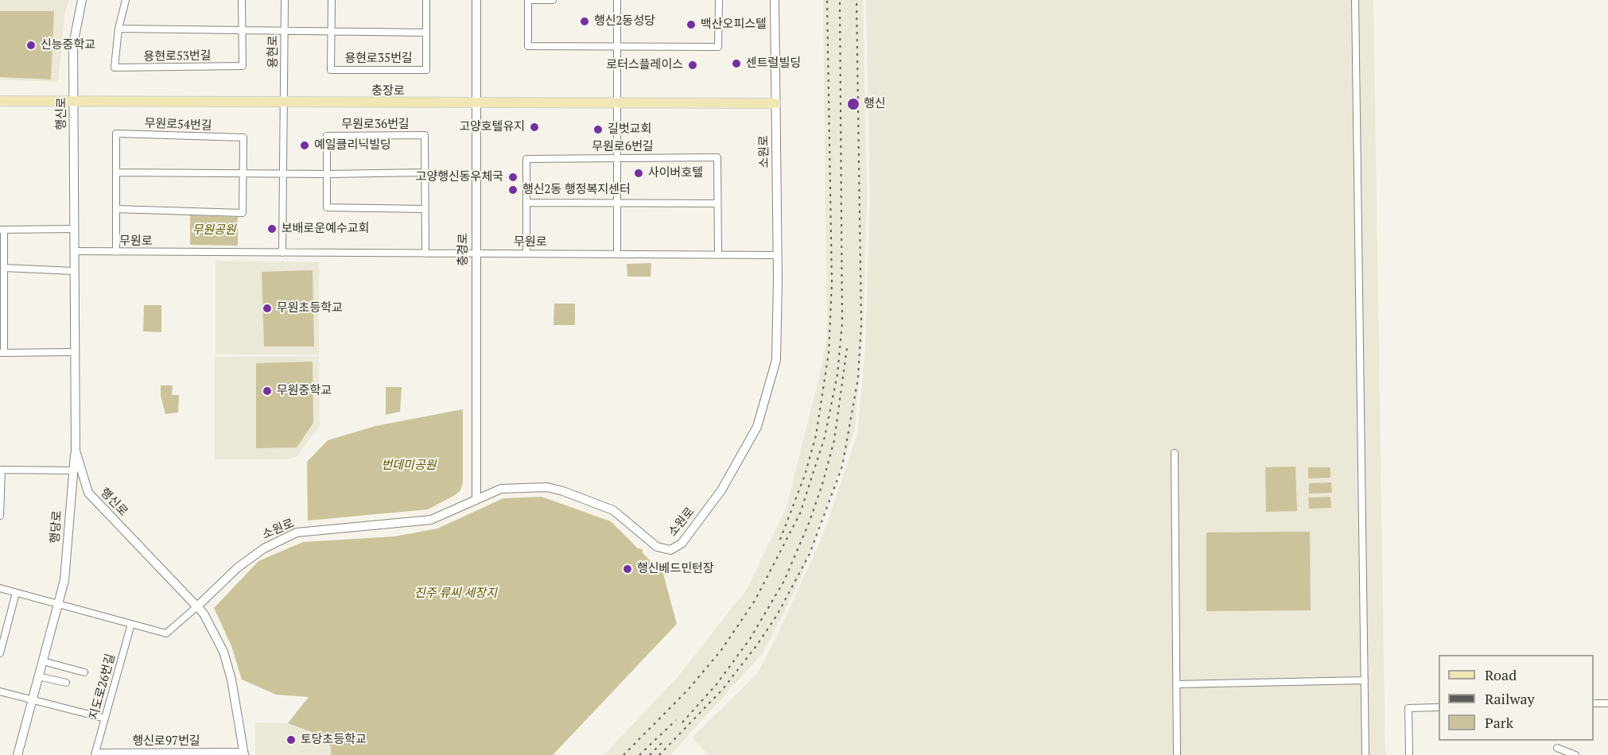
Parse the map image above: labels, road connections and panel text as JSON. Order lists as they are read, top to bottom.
{
  "streets": {
    "main road": [
      "충장로",
      "행신로",
      "소원로",
      "충경로",
      "행당로"
    ],
    "street": [
      "용현로",
      "용현로53번길",
      "용현로35번길",
      "무원로54번길",
      "무원로36번길",
      "무원로6번길",
      "무원로",
      "지도로26번길",
      "행신로97번길"
    ]
  },
  "crossings": [
    ["용현로", "충장로"],
    ["충장로", "행신로"],
    ["충장로", "소원로"],
    ["충장로", "충경로"],
    ["행신로", "소원로"],
    ["행신로", "무원로"],
    ["행신로", "행당로"],
    ["행신로", "행신로97번길"],
    ["무원로54번길", "무원로"],
    ["무원로36번길", "무원로"],
    ["무원로6번길", "무원로"],
    ["소원로", "무원로"],
    ["소원로", "충경로"],
    ["무원로", "충경로"],
    ["지도로26번길", "행신로97번길"]
  ],
  "parks": ["무원공원", "번데미공원", "진주 류씨 세장지"],
  "places": [
    "행신2동성당",
    "백산오피스텔",
    "신능중학교",
    "센트럴빌딩",
    "로터스플레이스",
    "행신",
    "고양호텔유지",
    "길벗교회",
    "예일클리닉빌딩",
    "사이버호텔",
    "고양행신동우체국",
    "행신2동 행정복지센터",
    "보배로운예수교회",
    "무원초등학교",
    "무원중학교",
    "행신베드민턴장",
    "토당초등학교"
  ],
  "legend": ["Road", "Railway", "Park"]
}
